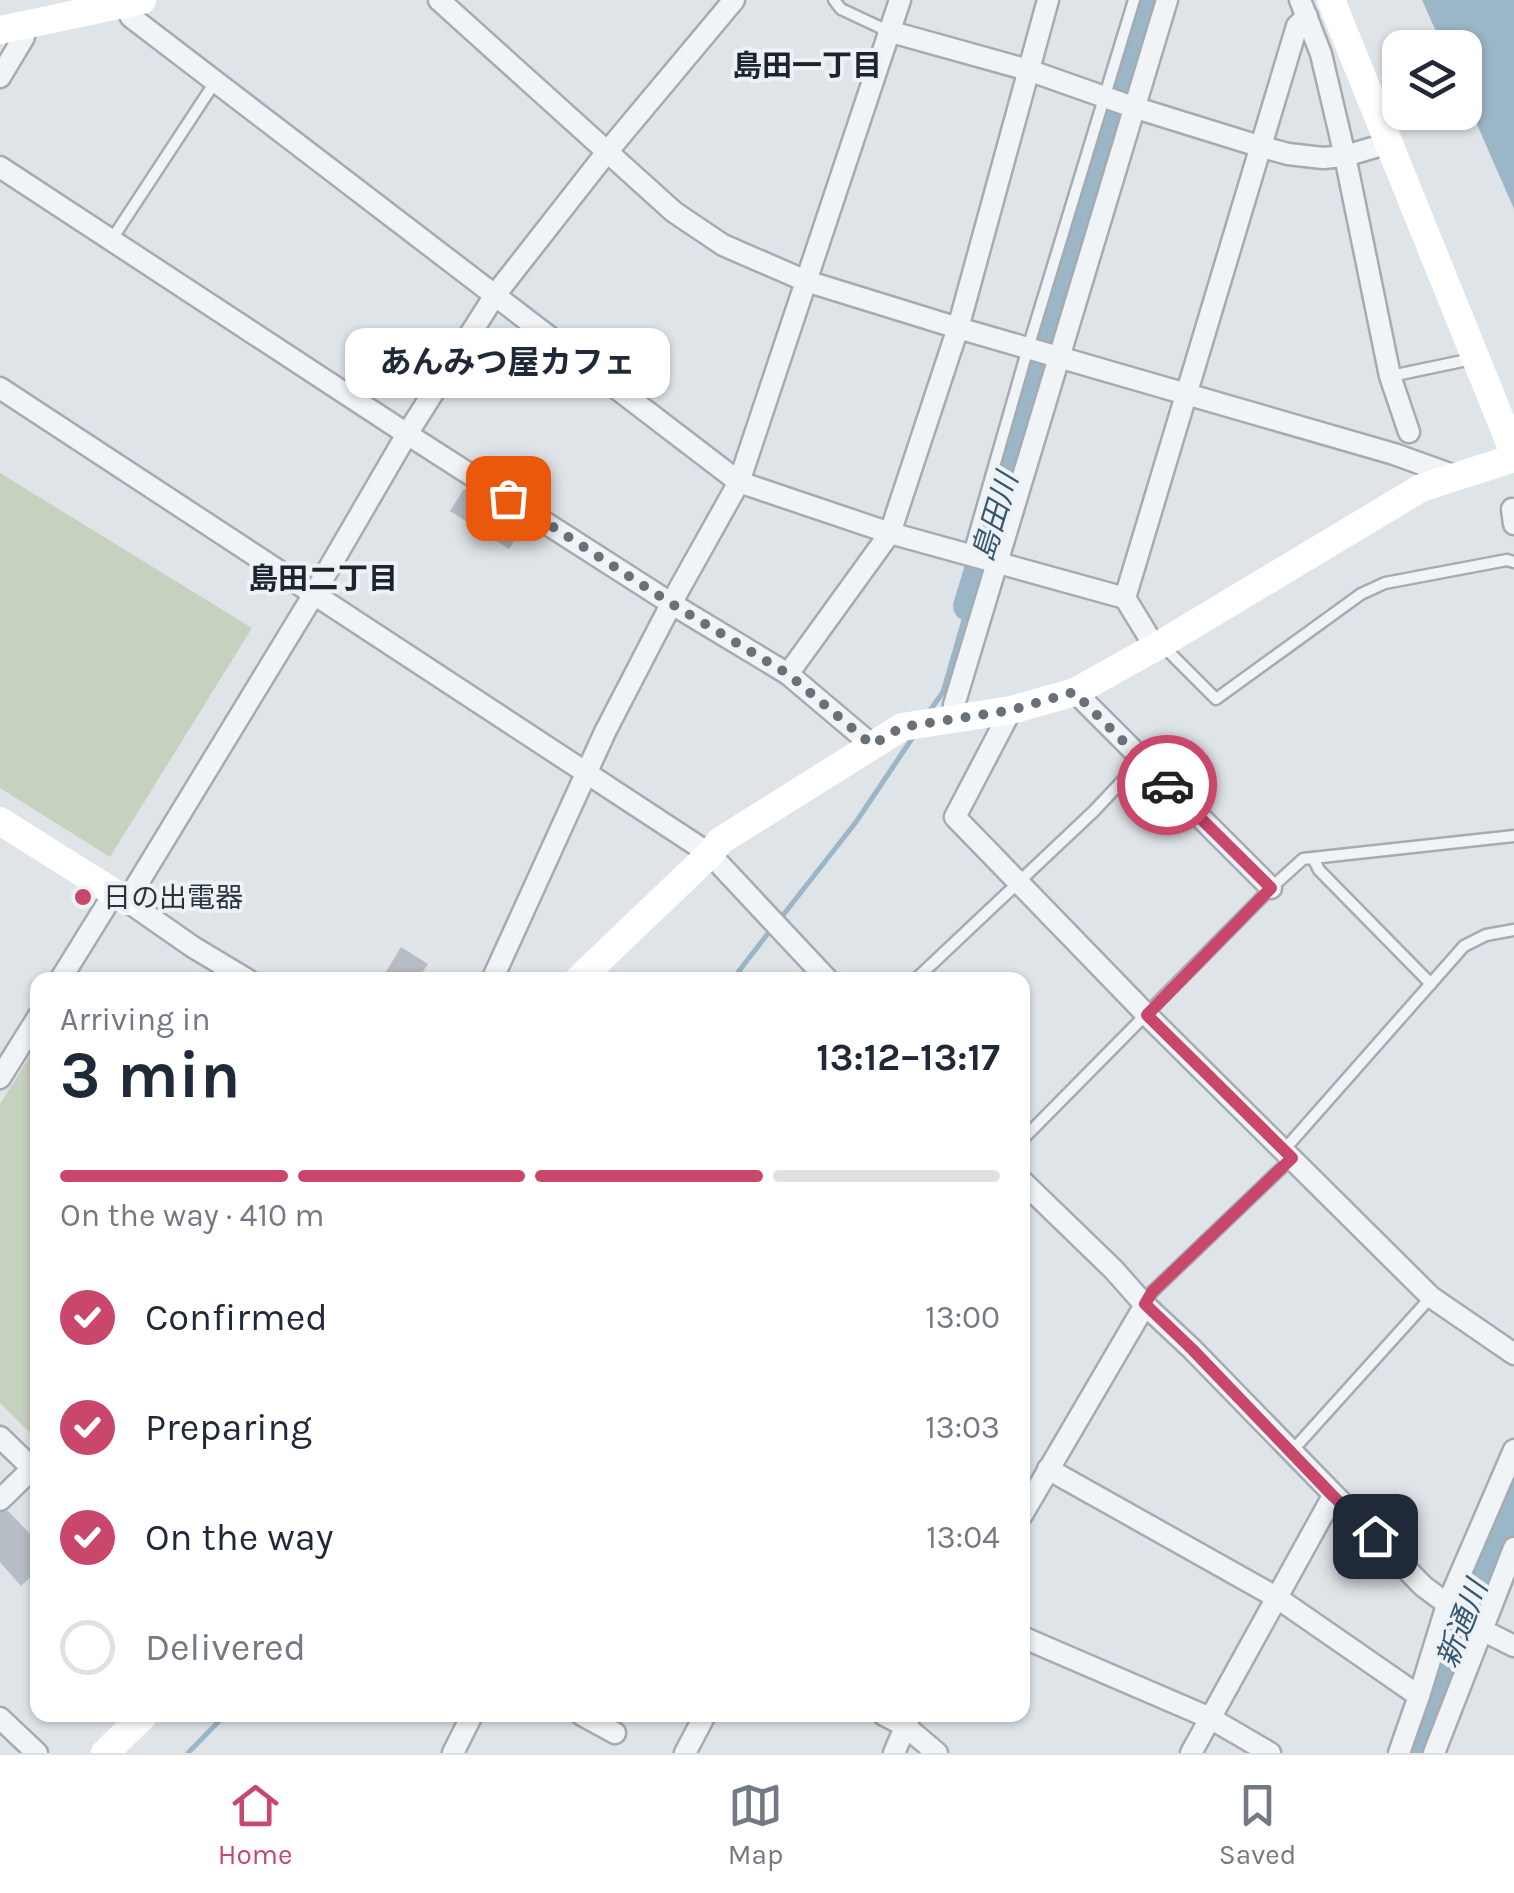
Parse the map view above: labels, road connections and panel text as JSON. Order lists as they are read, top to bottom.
{
  "districts": ["島田一丁目", "島田二丁目"],
  "water": ["島田川", "新通川"],
  "places": ["あんみつ屋カフェ", "日の出電器"],
  "page": {
    "bubble": "あんみつ屋カフェ",
    "heading": ["3 min", "Arriving in", "13:12–13:17"],
    "bar": "On the way · 410 m",
    "list": [
      ["Confirmed", "13:00"],
      ["Preparing", "13:03"],
      ["On the way", "13:04"],
      "Delivered"
    ],
    "tabs": ["Home", "Map", "Saved"]
  }
}
